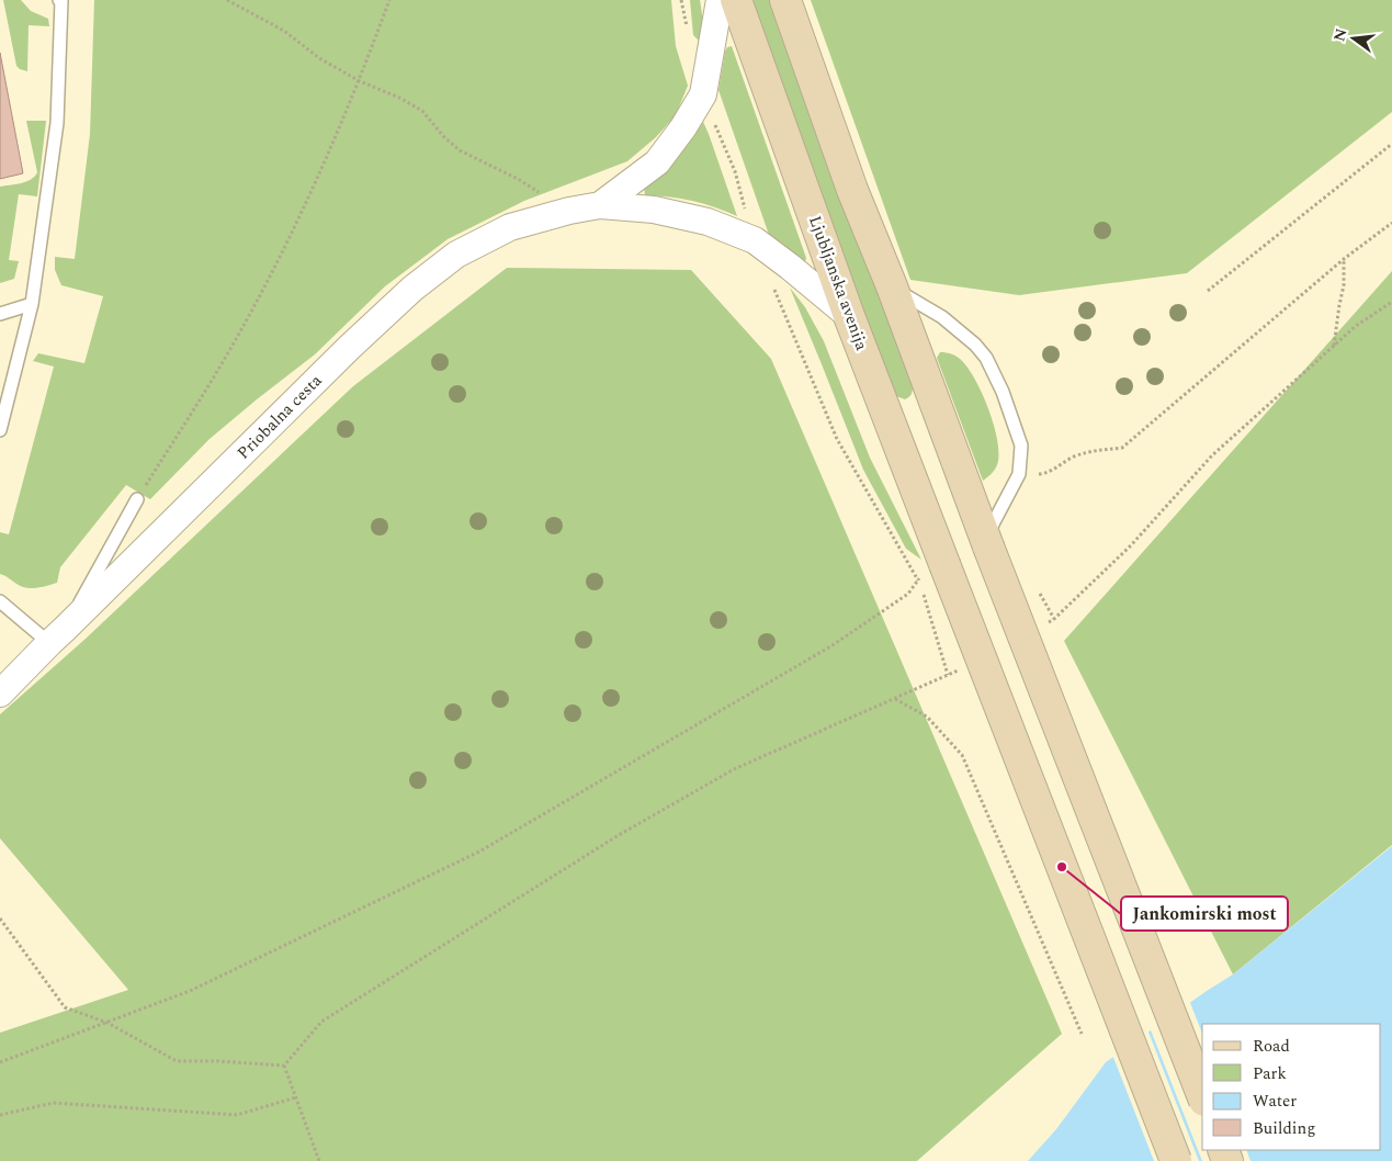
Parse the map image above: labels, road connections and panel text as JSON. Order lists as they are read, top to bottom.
{
  "streets": {
    "main road": ["Ljubljanska avenija"],
    "street": ["Priobalna cesta"]
  },
  "crossings": [
    ["Ljubljanska avenija", "Priobalna cesta"]
  ],
  "places": ["Jankomirski most"],
  "legend": [
    "Road",
    "Park",
    "Water",
    "Building"
  ],
  "north": "left"
}
